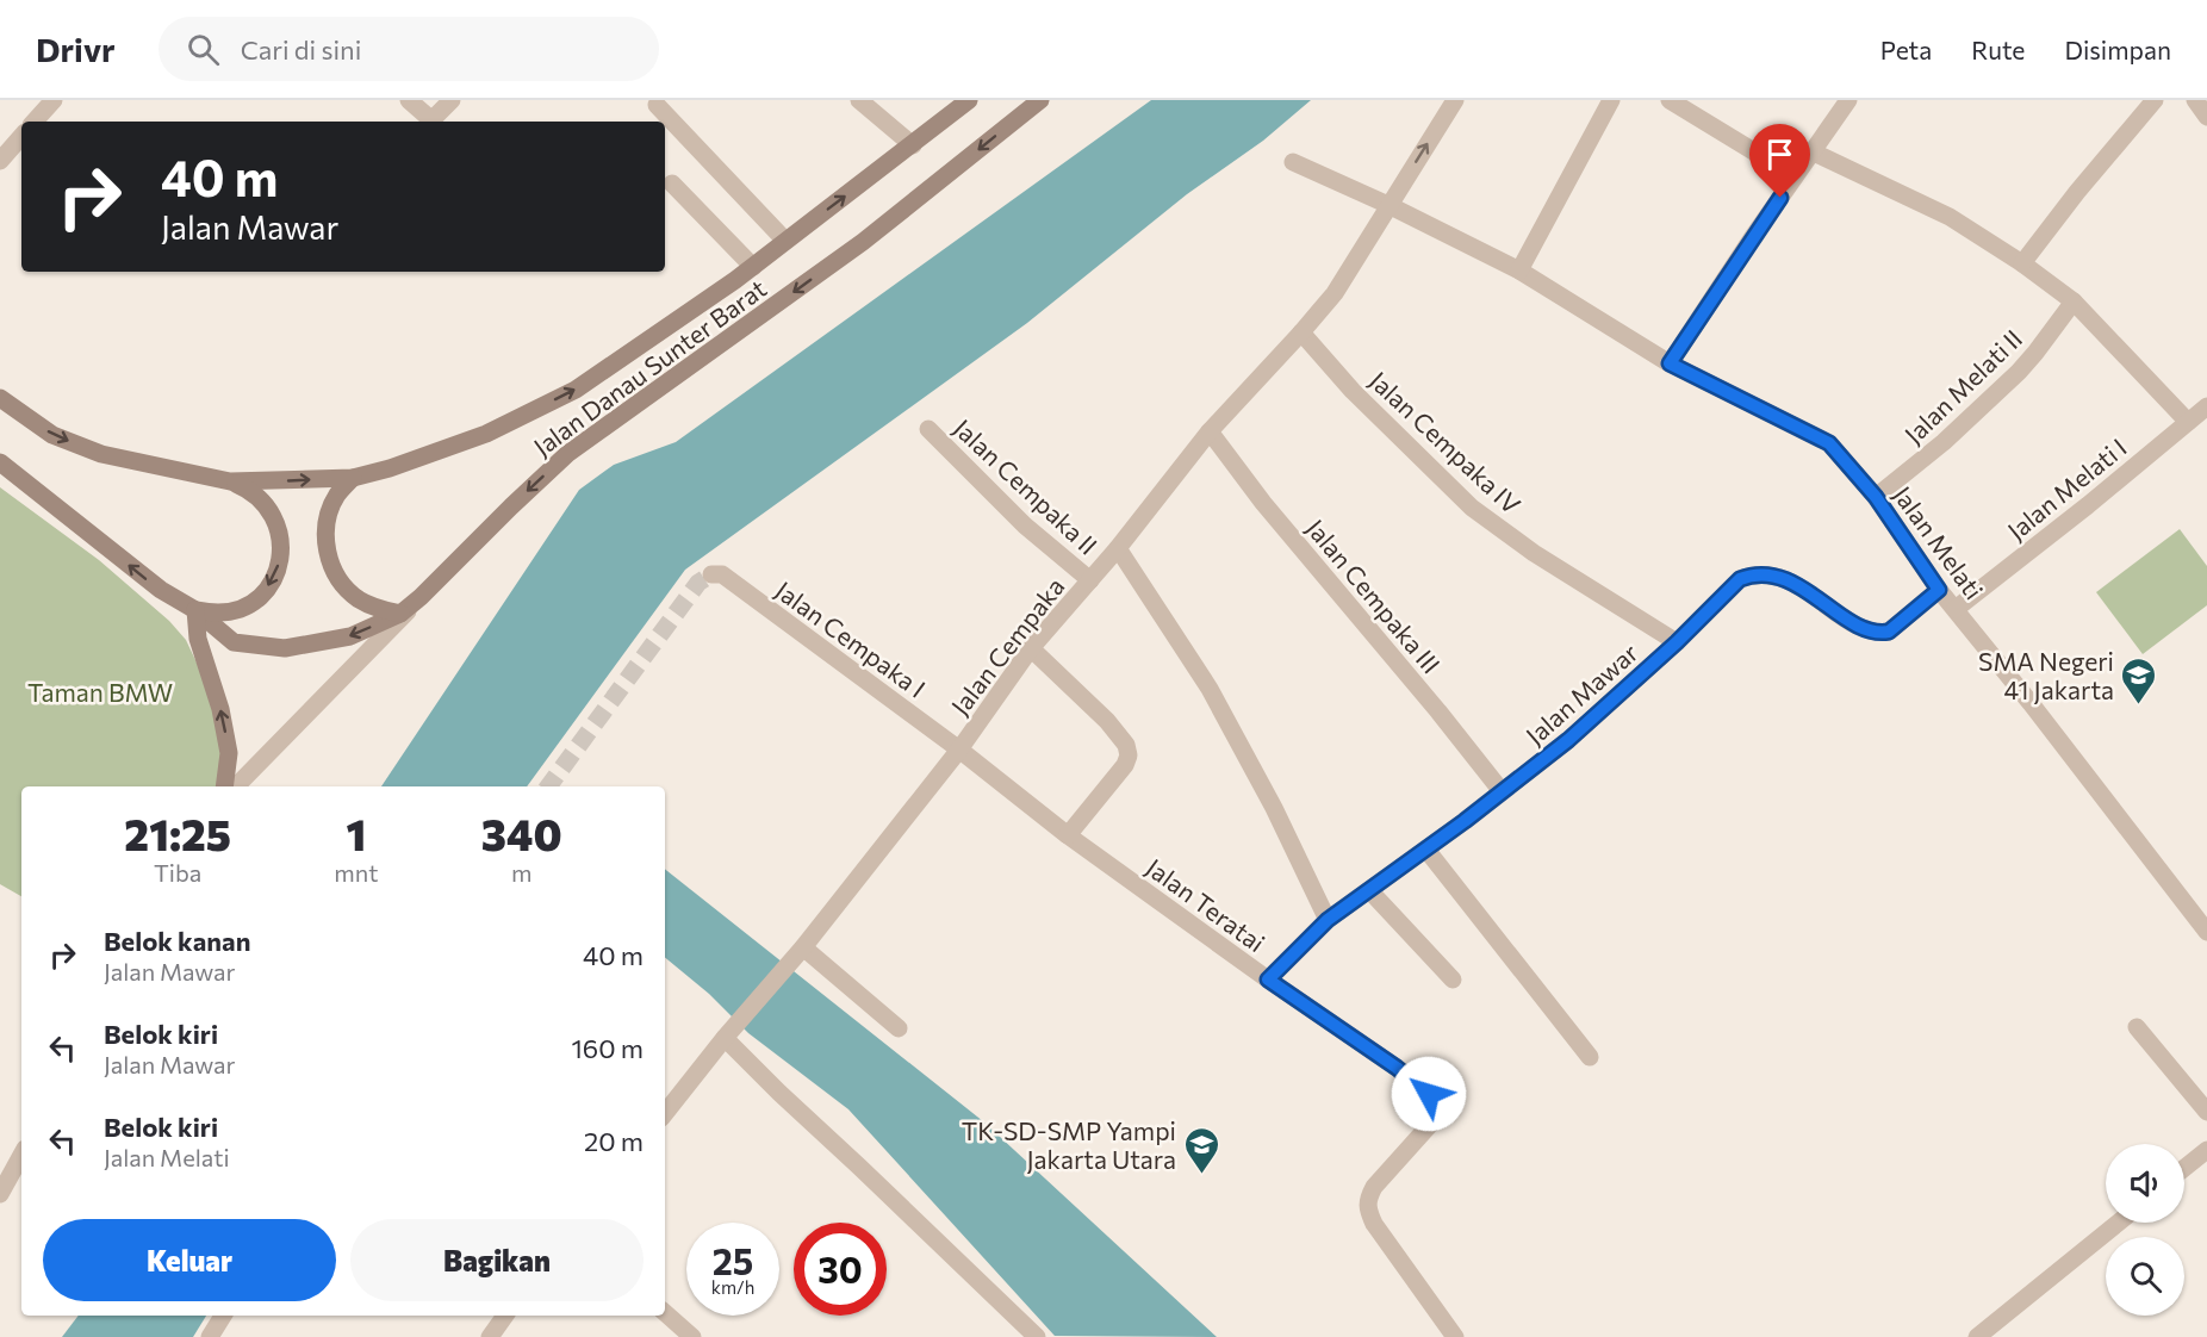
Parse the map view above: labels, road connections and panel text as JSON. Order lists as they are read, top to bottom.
{
  "streets": {
    "main road": ["Jalan Danau Sunter Barat"],
    "street": [
      "Jalan Melati II",
      "Jalan Cempaka IV",
      "Jalan Cempaka II",
      "Jalan Melati I",
      "Jalan Melati",
      "Jalan Cempaka III",
      "Jalan Cempaka I",
      "Jalan Cempaka",
      "Jalan Mawar",
      "Jalan Teratai"
    ]
  },
  "crossings": [
    ["Jalan Melati II", "Jalan Melati"],
    ["Jalan Cempaka IV", "Jalan Cempaka"],
    ["Jalan Cempaka IV", "Jalan Mawar"],
    ["Jalan Cempaka II", "Jalan Cempaka"],
    ["Jalan Melati I", "Jalan Melati"],
    ["Jalan Melati", "Jalan Cempaka"],
    ["Jalan Melati", "Jalan Mawar"],
    ["Jalan Cempaka III", "Jalan Cempaka"],
    ["Jalan Cempaka III", "Jalan Mawar"],
    ["Jalan Cempaka I", "Jalan Cempaka"],
    ["Jalan Cempaka I", "Jalan Teratai"],
    ["Jalan Cempaka", "Jalan Teratai"],
    ["Jalan Mawar", "Jalan Teratai"]
  ],
  "parks": ["Taman BMW"],
  "places": {
    "school or university": ["SMA Negeri 41 Jakarta", "TK-SD-SMP Yampi Jakarta Utara"]
  },
  "page": {
    "header": "Drivr",
    "search": "Cari di sini",
    "nav": ["Peta", "Rute", "Disimpan"],
    "turn": ["40 m", "Jalan Mawar"],
    "eta": [
      "21:25",
      "Tiba",
      "1",
      "mnt",
      "340",
      "m"
    ],
    "list": [
      {
        "name": "Belok kanan",
        "note": "Jalan Mawar",
        "value": "40 m"
      },
      {
        "name": "Belok kiri",
        "note": "Jalan Mawar",
        "value": "160 m"
      },
      {
        "name": "Belok kiri",
        "note": "Jalan Melati",
        "value": "20 m"
      }
    ],
    "buttons": ["Keluar", "Bagikan"],
    "speed": "25 km/h",
    "limit": "30"
  }
}
